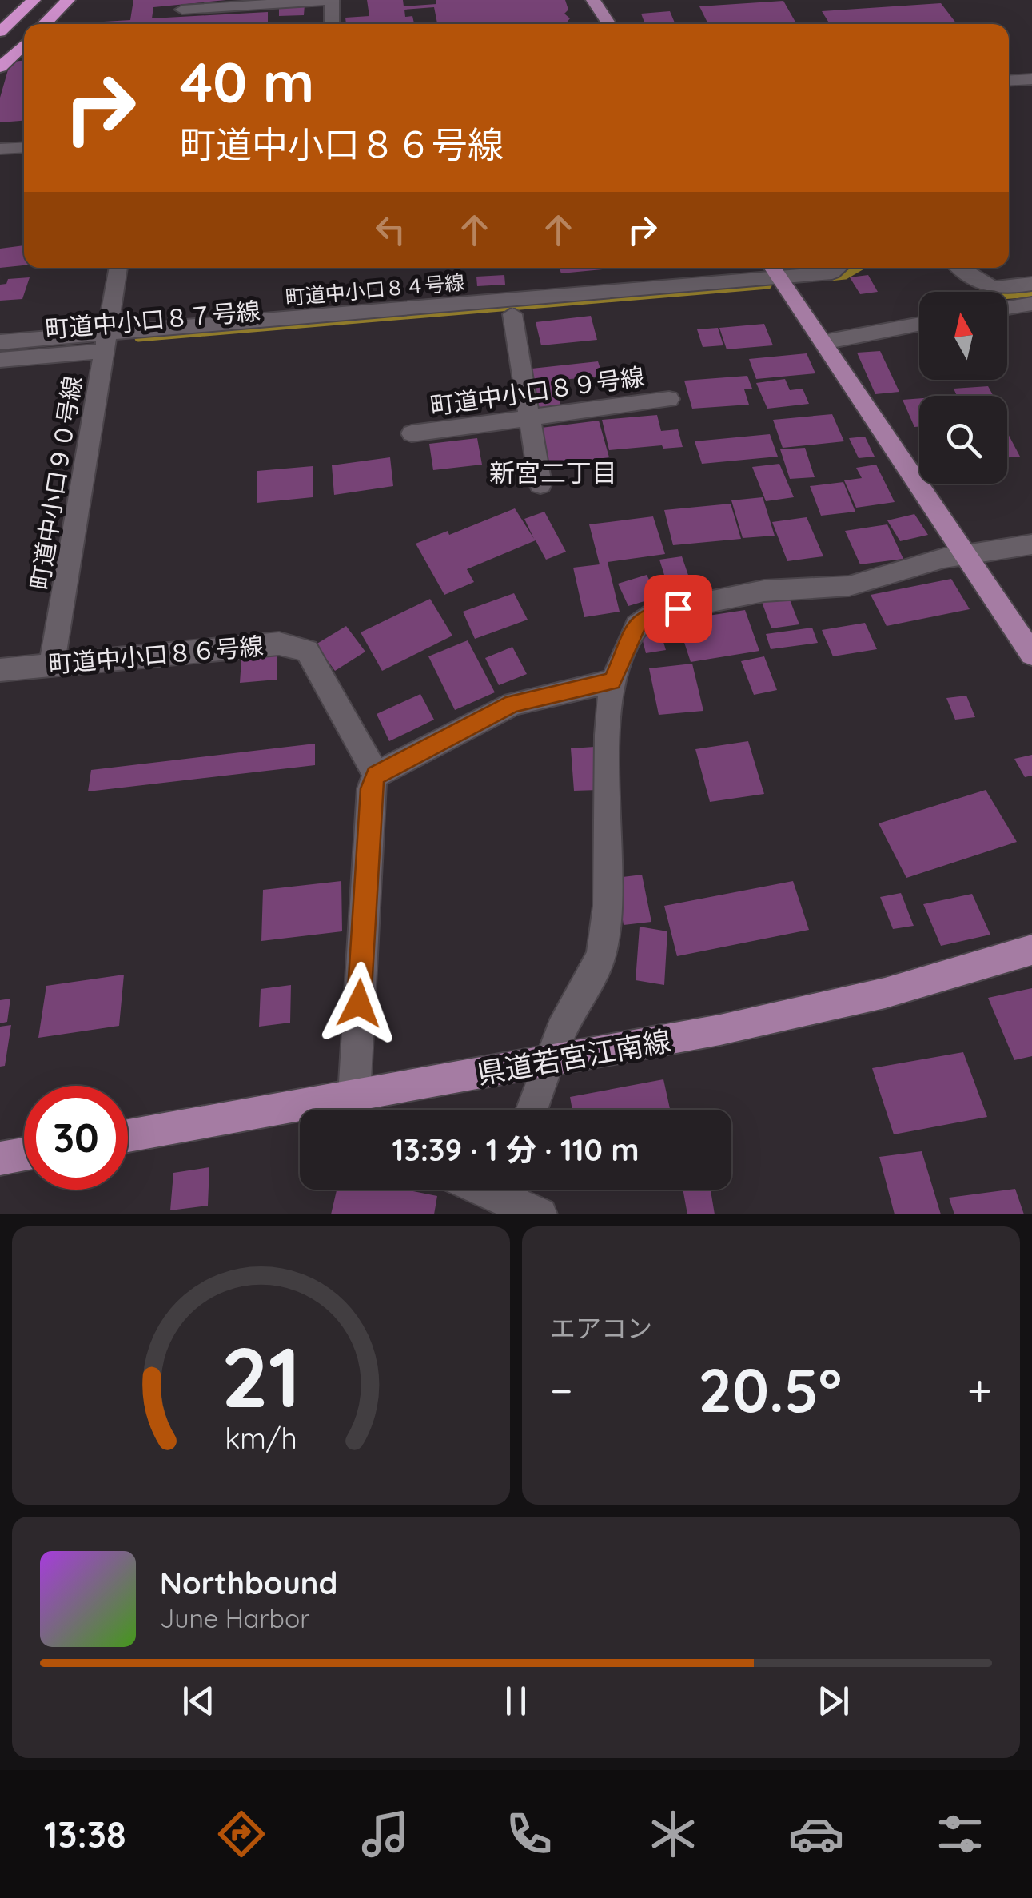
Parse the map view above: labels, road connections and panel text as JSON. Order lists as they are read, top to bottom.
{
  "streets": {
    "main road": ["県道若宮江南線"],
    "street": [
      "町道中小口８４号線",
      "町道中小口８７号線",
      "町道中小口８９号線",
      "町道中小口９０号線",
      "町道中小口８６号線"
    ]
  },
  "crossings": [
    ["町道中小口８４号線", "町道中小口８７号線"],
    ["町道中小口８４号線", "町道中小口９０号線"],
    ["町道中小口８７号線", "町道中小口９０号線"],
    ["町道中小口９０号線", "町道中小口８６号線"]
  ],
  "districts": ["新宮二丁目"],
  "north": "top",
  "page": {
    "turn": ["40 m", "町道中小口８６号線"],
    "limit": "30",
    "trip": "13:39 · 1 分 · 110 m",
    "tile": "エアコン",
    "heat": ["−", "20.5°", "+"],
    "song": ["Northbound", "June Harbor"],
    "tabs": "13:38",
    "gauge": ["21", "km/h"]
  }
}
